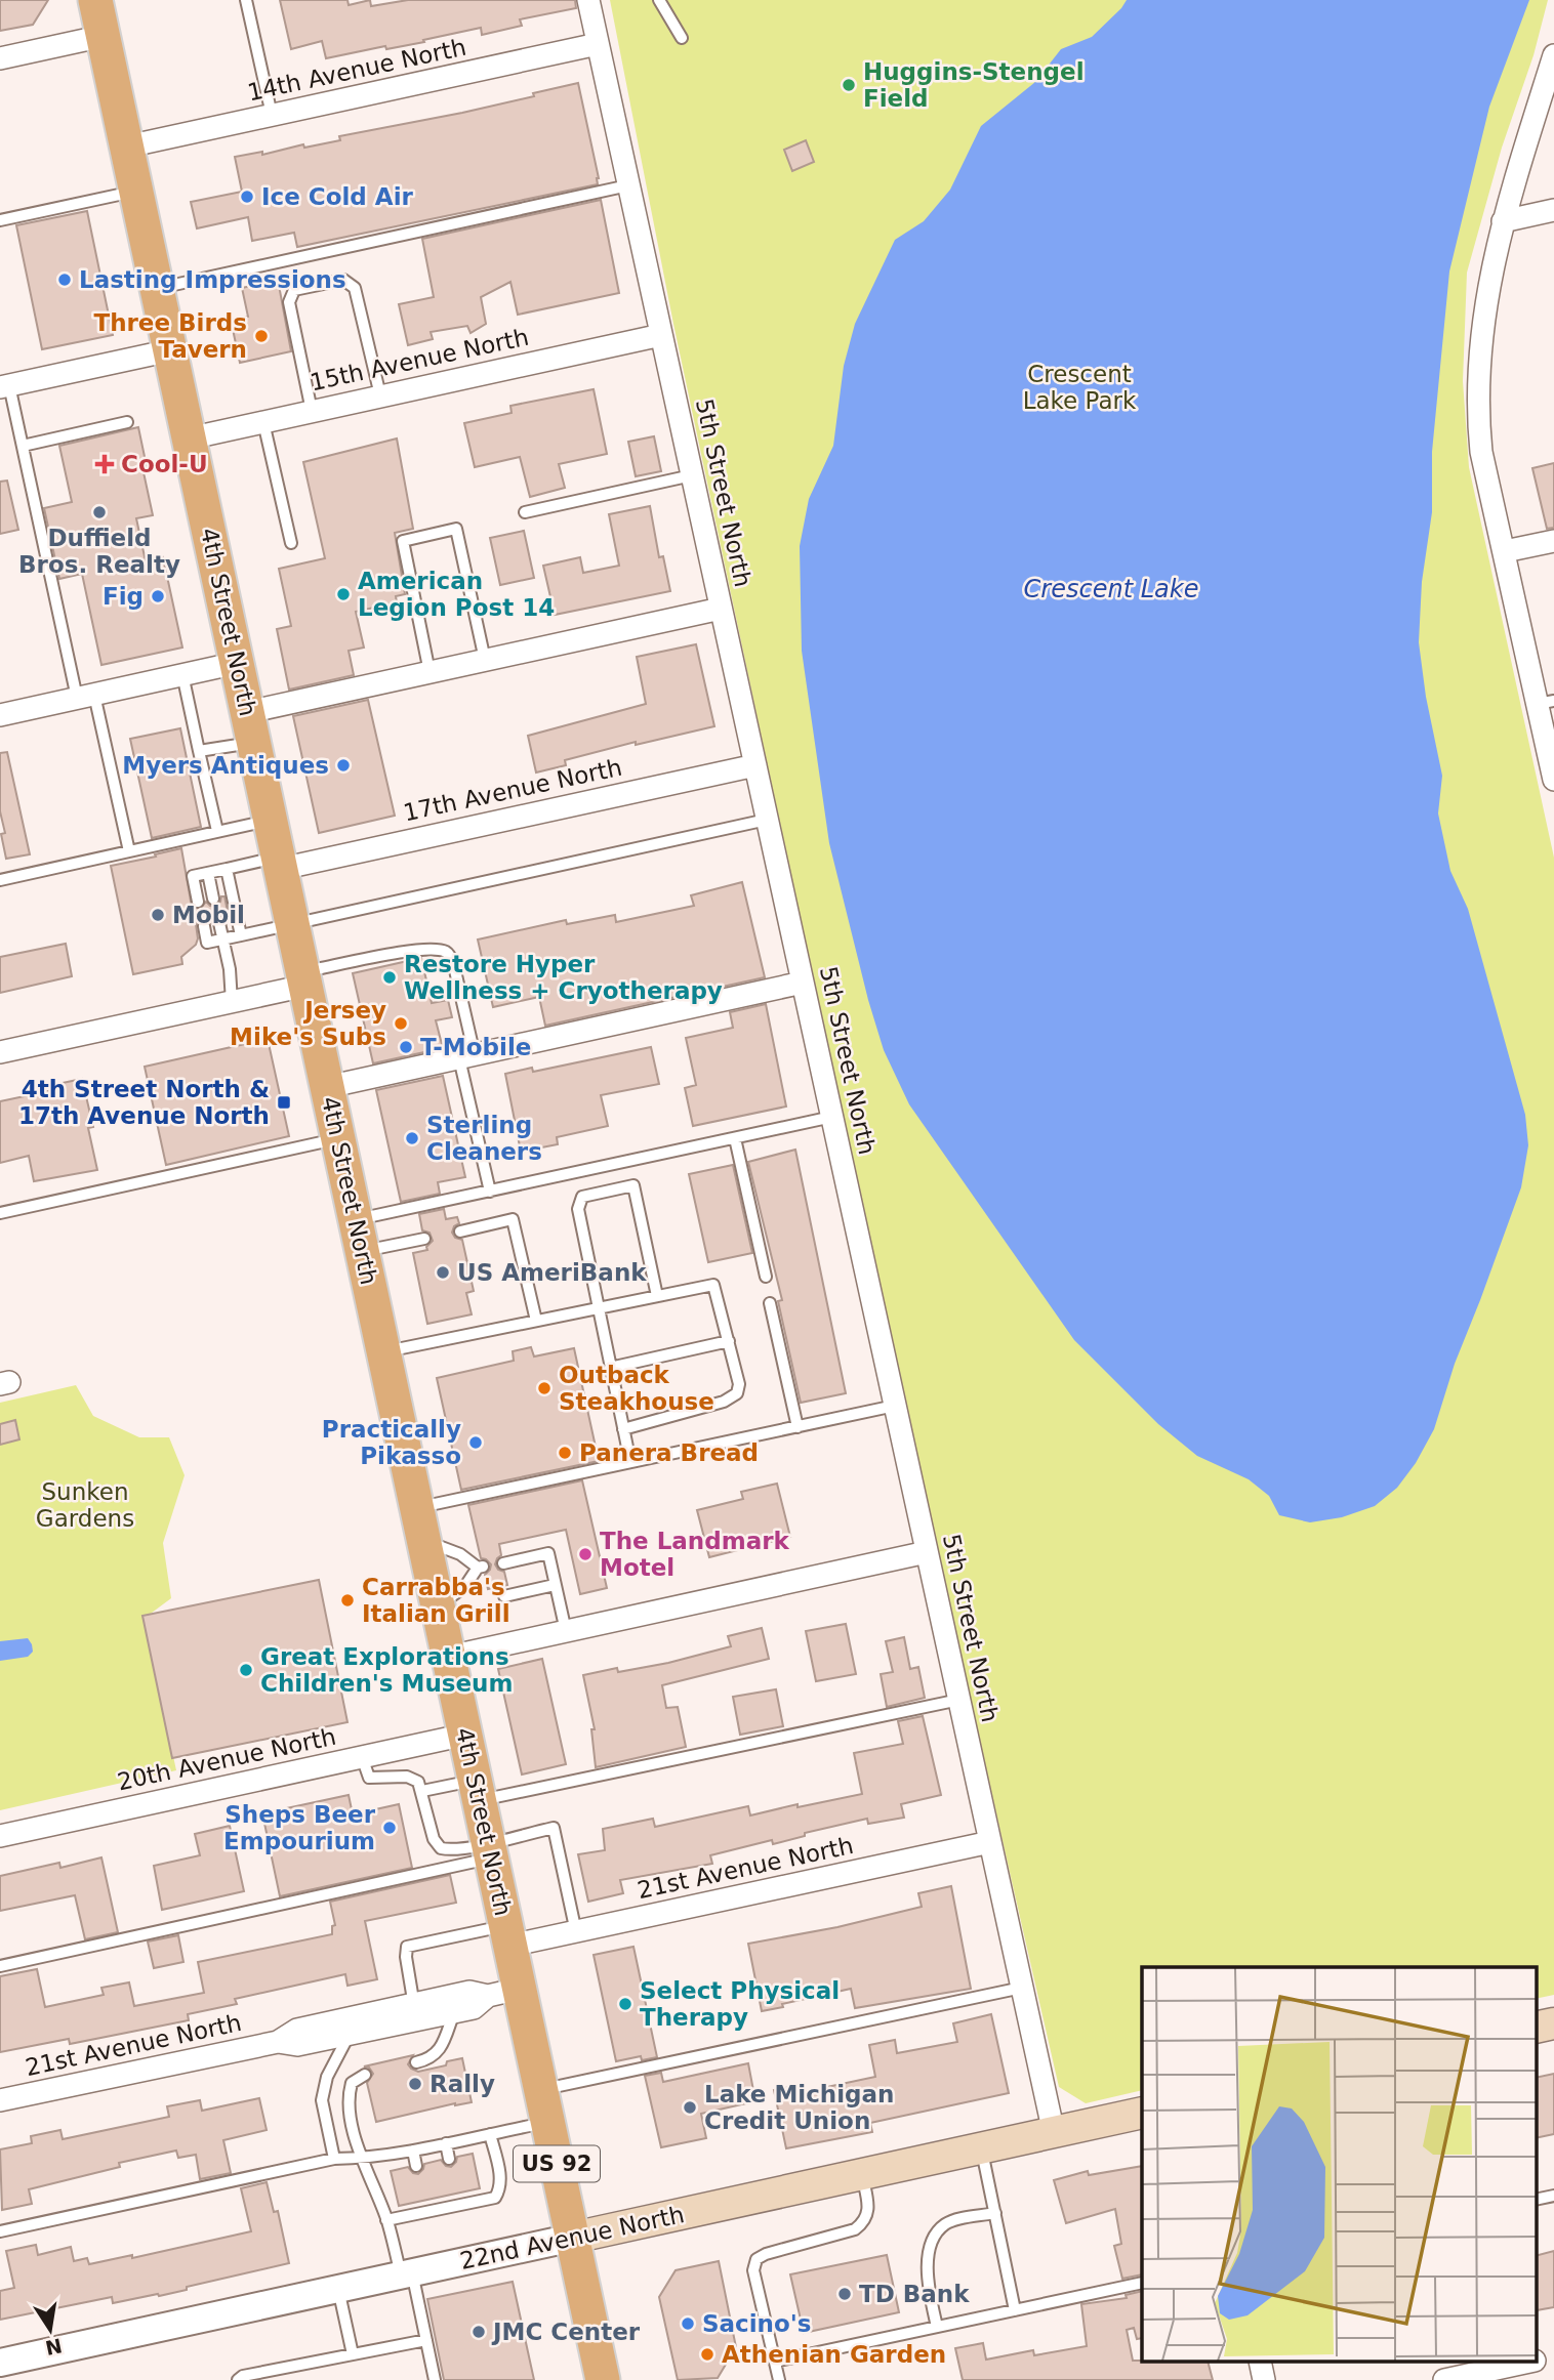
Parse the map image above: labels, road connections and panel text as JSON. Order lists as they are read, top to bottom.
{
  "streets": {
    "main road": ["4th Street North", "US 92", "22nd Avenue North"],
    "street": [
      "14th Avenue North",
      "15th Avenue North",
      "5th Street North",
      "17th Avenue North",
      "20th Avenue North",
      "21st Avenue North"
    ]
  },
  "crossings": [
    ["14th Avenue North", "5th Street North"],
    ["14th Avenue North", "4th Street North"],
    ["15th Avenue North", "5th Street North"],
    ["15th Avenue North", "4th Street North"],
    ["5th Street North", "17th Avenue North"],
    ["5th Street North", "21st Avenue North"],
    ["5th Street North", "22nd Avenue North"],
    ["4th Street North", "17th Avenue North"],
    ["4th Street North", "20th Avenue North"],
    ["4th Street North", "21st Avenue North"],
    ["4th Street North", "22nd Avenue North"]
  ],
  "water": ["Crescent Lake"],
  "parks": ["Crescent Lake Park", "Sunken Gardens"],
  "places": {
    "other": [
      "Huggins-Stengel Field",
      "Ice Cold Air",
      "Lasting Impressions",
      "Three Birds Tavern",
      "Duffield Bros. Realty",
      "American Legion Post 14",
      "Fig",
      "Myers Antiques",
      "Mobil",
      "Restore Hyper Wellness + Cryotherapy",
      "Jersey Mike's Subs",
      "T-Mobile",
      "Sterling Cleaners",
      "US AmeriBank",
      "Outback Steakhouse",
      "Practically Pikasso",
      "Panera Bread",
      "The Landmark Motel",
      "Carrabba's Italian Grill",
      "Great Explorations Children's Museum",
      "Sheps Beer Empourium",
      "Select Physical Therapy",
      "Rally",
      "Lake Michigan Credit Union",
      "TD Bank",
      "Sacino's",
      "JMC Center",
      "Athenian Garden"
    ],
    "health": ["Cool-U"],
    "transit": ["4th Street North & 17th Avenue North"]
  },
  "north": "bottom"
}
